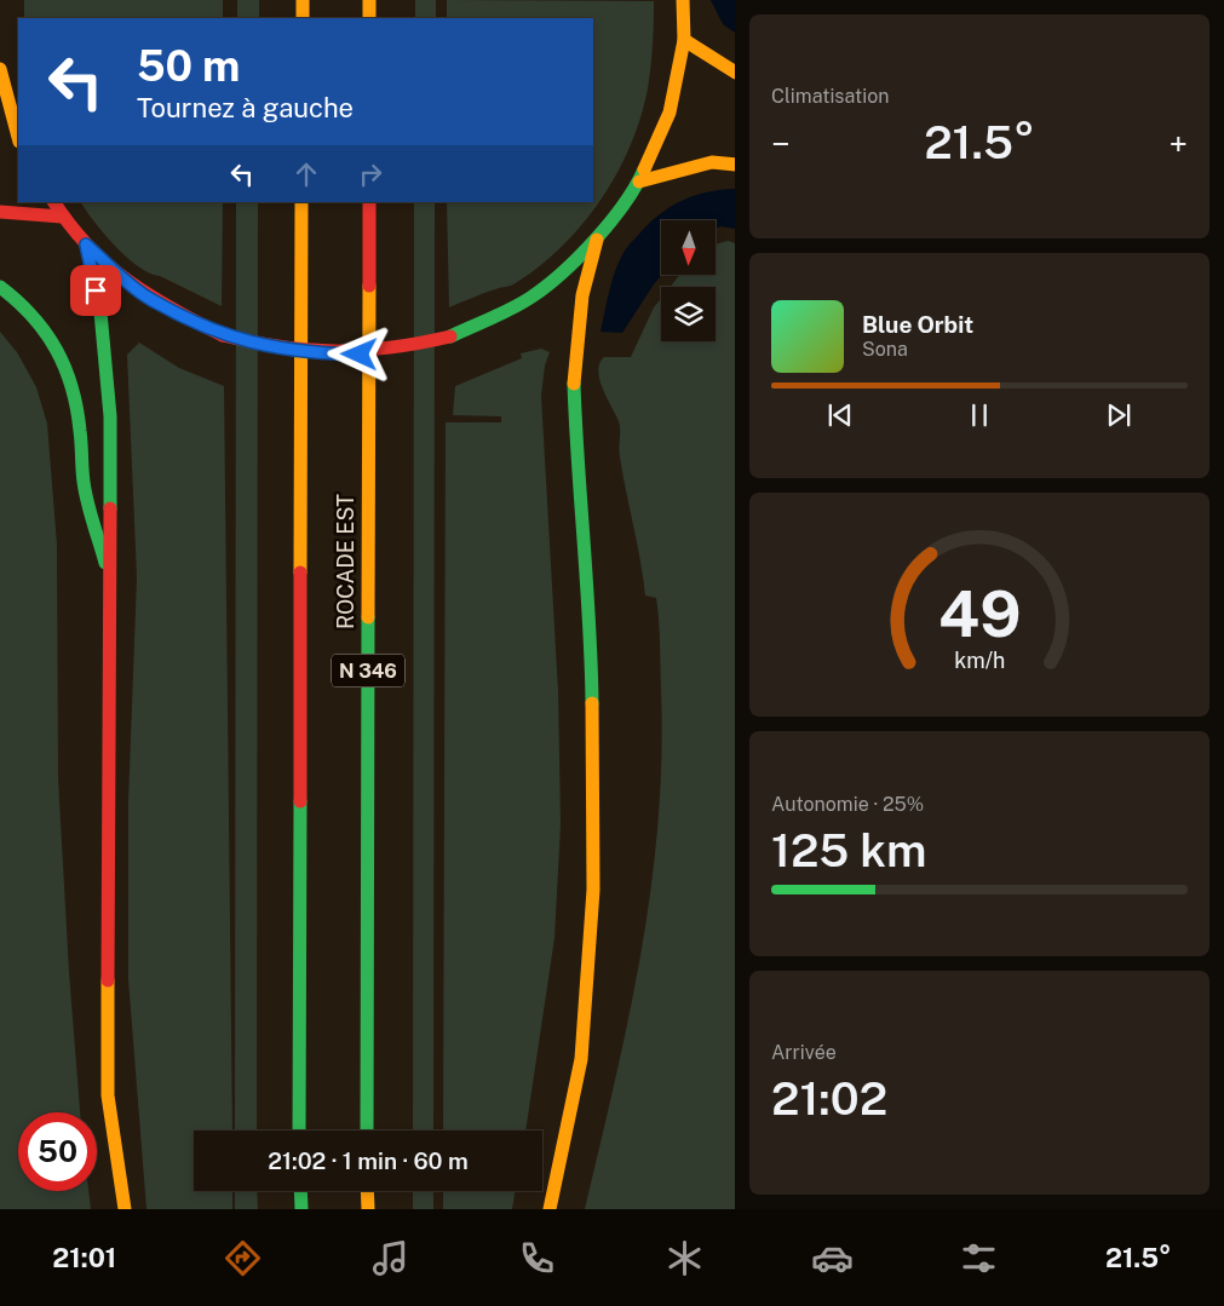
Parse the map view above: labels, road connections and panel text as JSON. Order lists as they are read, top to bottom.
{
  "streets": {
    "main road": ["ROCADE EST", "N 346"]
  },
  "north": "bottom",
  "page": {
    "tile": [
      "Climatisation",
      ["Autonomie · 25%", "125 km"],
      ["Arrivée", "21:02"]
    ],
    "turn": ["50 m", "Tournez à gauche"],
    "heat": ["−", "21.5°", "+"],
    "song": ["Blue Orbit", "Sona"],
    "limit": "50",
    "trip": "21:02 · 1 min · 60 m",
    "tabs": ["21:01", "21.5°"],
    "gauge": ["49", "km/h"]
  }
}
